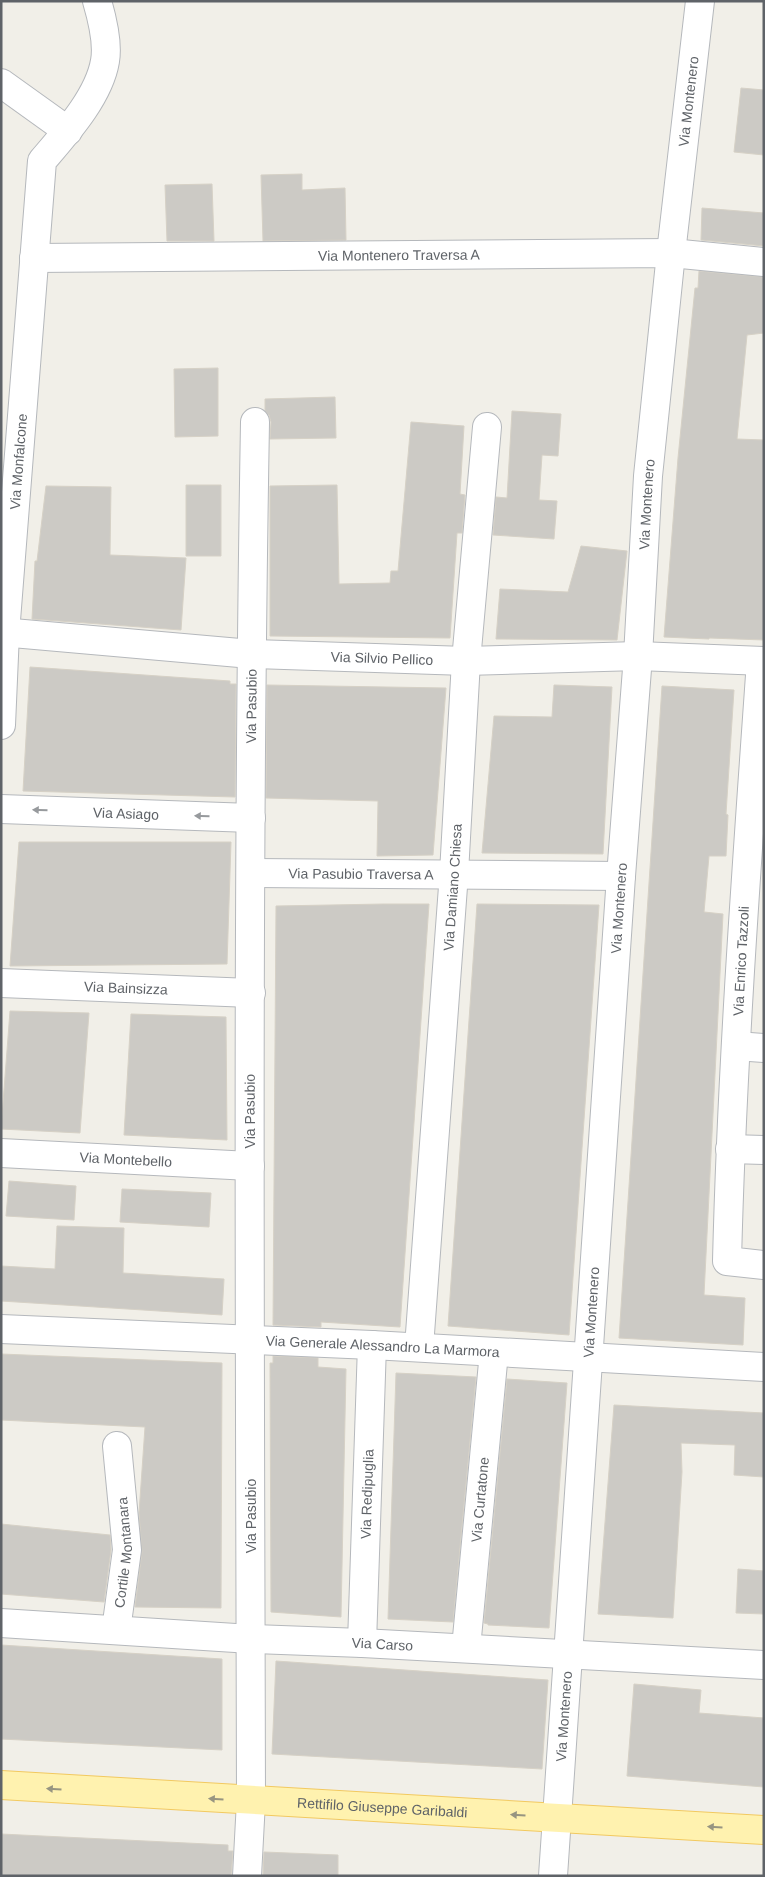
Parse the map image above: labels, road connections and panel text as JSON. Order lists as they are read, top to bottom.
{
  "streets": {
    "main road": ["Rettifilo Giuseppe Garibaldi"],
    "street": [
      "Via Montenero",
      "Via Montenero Traversa A",
      "Via Monfalcone",
      "Via Silvio Pellico",
      "Via Pasubio",
      "Via Asiago",
      "Via Pasubio Traversa A",
      "Via Damiano Chiesa",
      "Via Enrico Tazzoli",
      "Via Bainsizza",
      "Via Montebello",
      "Via Generale Alessandro La Marmora",
      "Via Redipuglia",
      "Via Curtatone",
      "Cortile Montanara",
      "Via Carso"
    ]
  },
  "crossings": [
    ["Via Montenero", "Via Montenero Traversa A"],
    ["Via Montenero", "Via Silvio Pellico"],
    ["Via Montenero", "Via Pasubio Traversa A"],
    ["Via Montenero", "Via Generale Alessandro La Marmora"],
    ["Via Montenero", "Via Carso"],
    ["Via Montenero", "Rettifilo Giuseppe Garibaldi"],
    ["Via Montenero Traversa A", "Via Monfalcone"],
    ["Via Monfalcone", "Via Silvio Pellico"],
    ["Via Silvio Pellico", "Via Pasubio"],
    ["Via Silvio Pellico", "Via Damiano Chiesa"],
    ["Via Silvio Pellico", "Via Enrico Tazzoli"],
    ["Via Pasubio", "Via Asiago"],
    ["Via Pasubio", "Via Pasubio Traversa A"],
    ["Via Pasubio", "Via Bainsizza"],
    ["Via Pasubio", "Via Montebello"],
    ["Via Pasubio", "Via Generale Alessandro La Marmora"],
    ["Via Pasubio", "Via Carso"],
    ["Via Pasubio", "Rettifilo Giuseppe Garibaldi"],
    ["Via Pasubio Traversa A", "Via Damiano Chiesa"],
    ["Via Damiano Chiesa", "Via Generale Alessandro La Marmora"],
    ["Via Generale Alessandro La Marmora", "Via Redipuglia"],
    ["Via Generale Alessandro La Marmora", "Via Curtatone"],
    ["Via Redipuglia", "Via Carso"],
    ["Via Curtatone", "Via Carso"],
    ["Cortile Montanara", "Via Carso"]
  ],
  "one_way": ["Via Asiago", "Rettifilo Giuseppe Garibaldi"]
}
